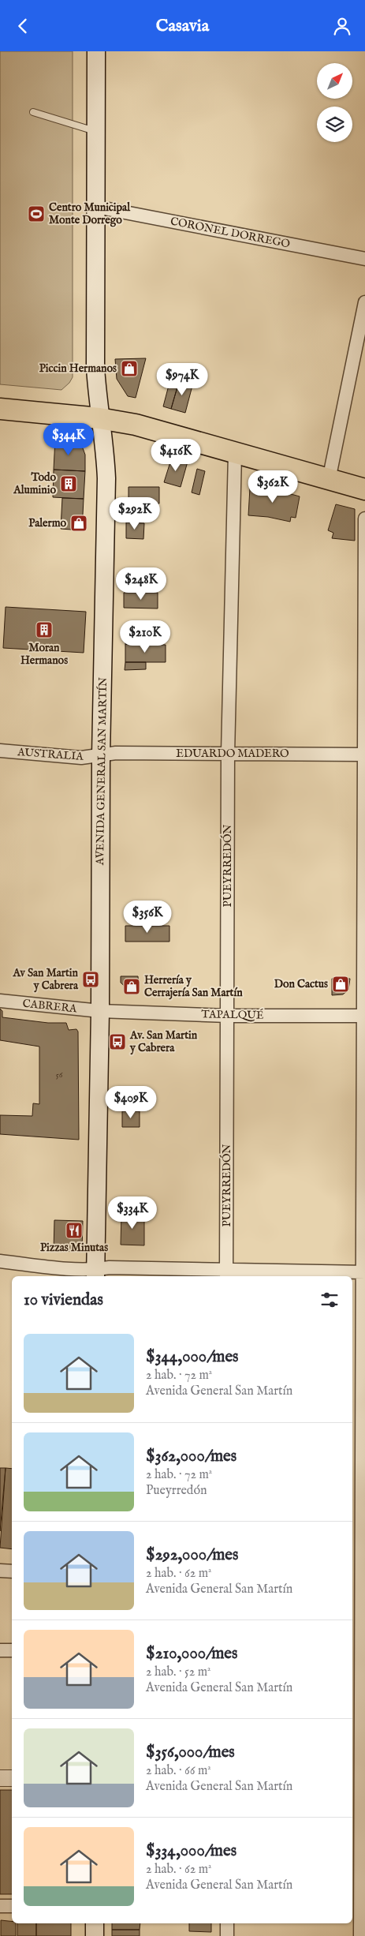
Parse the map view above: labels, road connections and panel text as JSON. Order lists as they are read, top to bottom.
{
  "streets": {
    "main road": ["AVENIDA GENERAL SAN MARTÍN"],
    "street": [
      "CORONEL DORREGO",
      "EDUARDO MADERO",
      "AUSTRALIA",
      "PUEYRREDÓN",
      "CABRERA",
      "TAPALQUÉ"
    ]
  },
  "crossings": [
    ["CORONEL DORREGO", "AVENIDA GENERAL SAN MARTÍN"],
    ["EDUARDO MADERO", "AUSTRALIA"],
    ["EDUARDO MADERO", "AVENIDA GENERAL SAN MARTÍN"],
    ["EDUARDO MADERO", "PUEYRREDÓN"],
    ["AUSTRALIA", "AVENIDA GENERAL SAN MARTÍN"],
    ["AVENIDA GENERAL SAN MARTÍN", "CABRERA"],
    ["AVENIDA GENERAL SAN MARTÍN", "TAPALQUÉ"],
    ["PUEYRREDÓN", "TAPALQUÉ"],
    ["CABRERA", "TAPALQUÉ"]
  ],
  "places": {
    "sports": ["Centro Municipal Monte Dorrego"],
    "shop": [
      "Piccin Hermanos",
      "Palermo",
      "Don Cactus",
      "Herrería y Cerrajería San Martín"
    ],
    "building": ["Todo Aluminio", "Moran Hermanos"],
    "bus stop": ["Av San Martin y Cabrera", "Av. San Martin y Cabrera"],
    "restaurant": ["Pizzas Minutas"]
  },
  "house_numbers": ["56"],
  "north": "top right",
  "page": {
    "header": "Casavia",
    "price": [
      "$974K",
      "$344K",
      "$416K",
      "$362K",
      "$292K",
      "$248K",
      "$210K",
      "$356K",
      "$409K",
      "$334K"
    ],
    "heading": "10 viviendas",
    "list": [
      {
        "name": "$344,000/mes",
        "note": "2 hab. · 72 m² · Avenida General San Martín"
      },
      {
        "name": "$362,000/mes",
        "note": "2 hab. · 72 m² · Pueyrredón"
      },
      {
        "name": "$292,000/mes",
        "note": "2 hab. · 62 m² · Avenida General San Martín"
      },
      {
        "name": "$210,000/mes",
        "note": "2 hab. · 52 m² · Avenida General San Martín"
      },
      {
        "name": "$356,000/mes",
        "note": "2 hab. · 66 m² · Avenida General San Martín"
      },
      {
        "name": "$334,000/mes",
        "note": "2 hab. · 62 m² · Avenida General San Martín"
      }
    ]
  }
}
